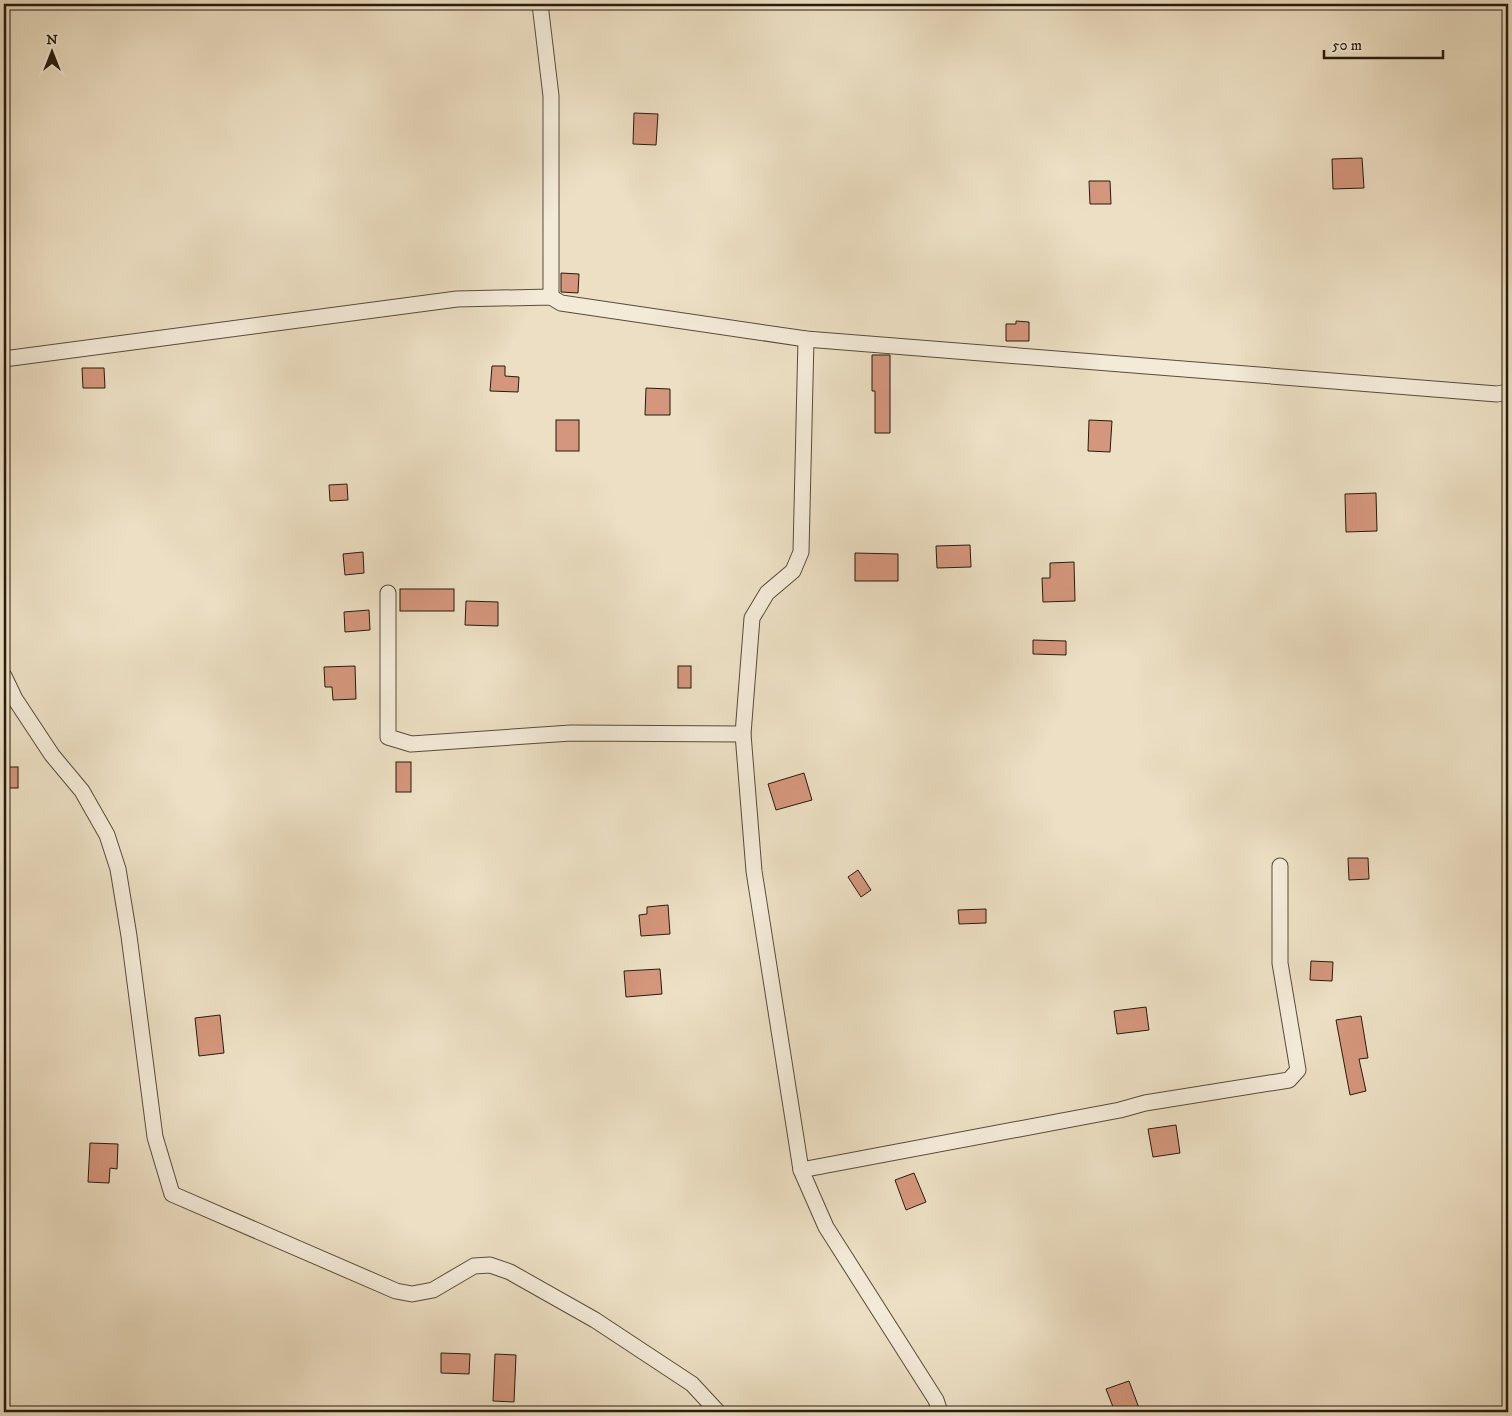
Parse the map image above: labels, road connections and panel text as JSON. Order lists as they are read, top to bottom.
{
  "scale_bar": "50 m",
  "north": "top"
}
